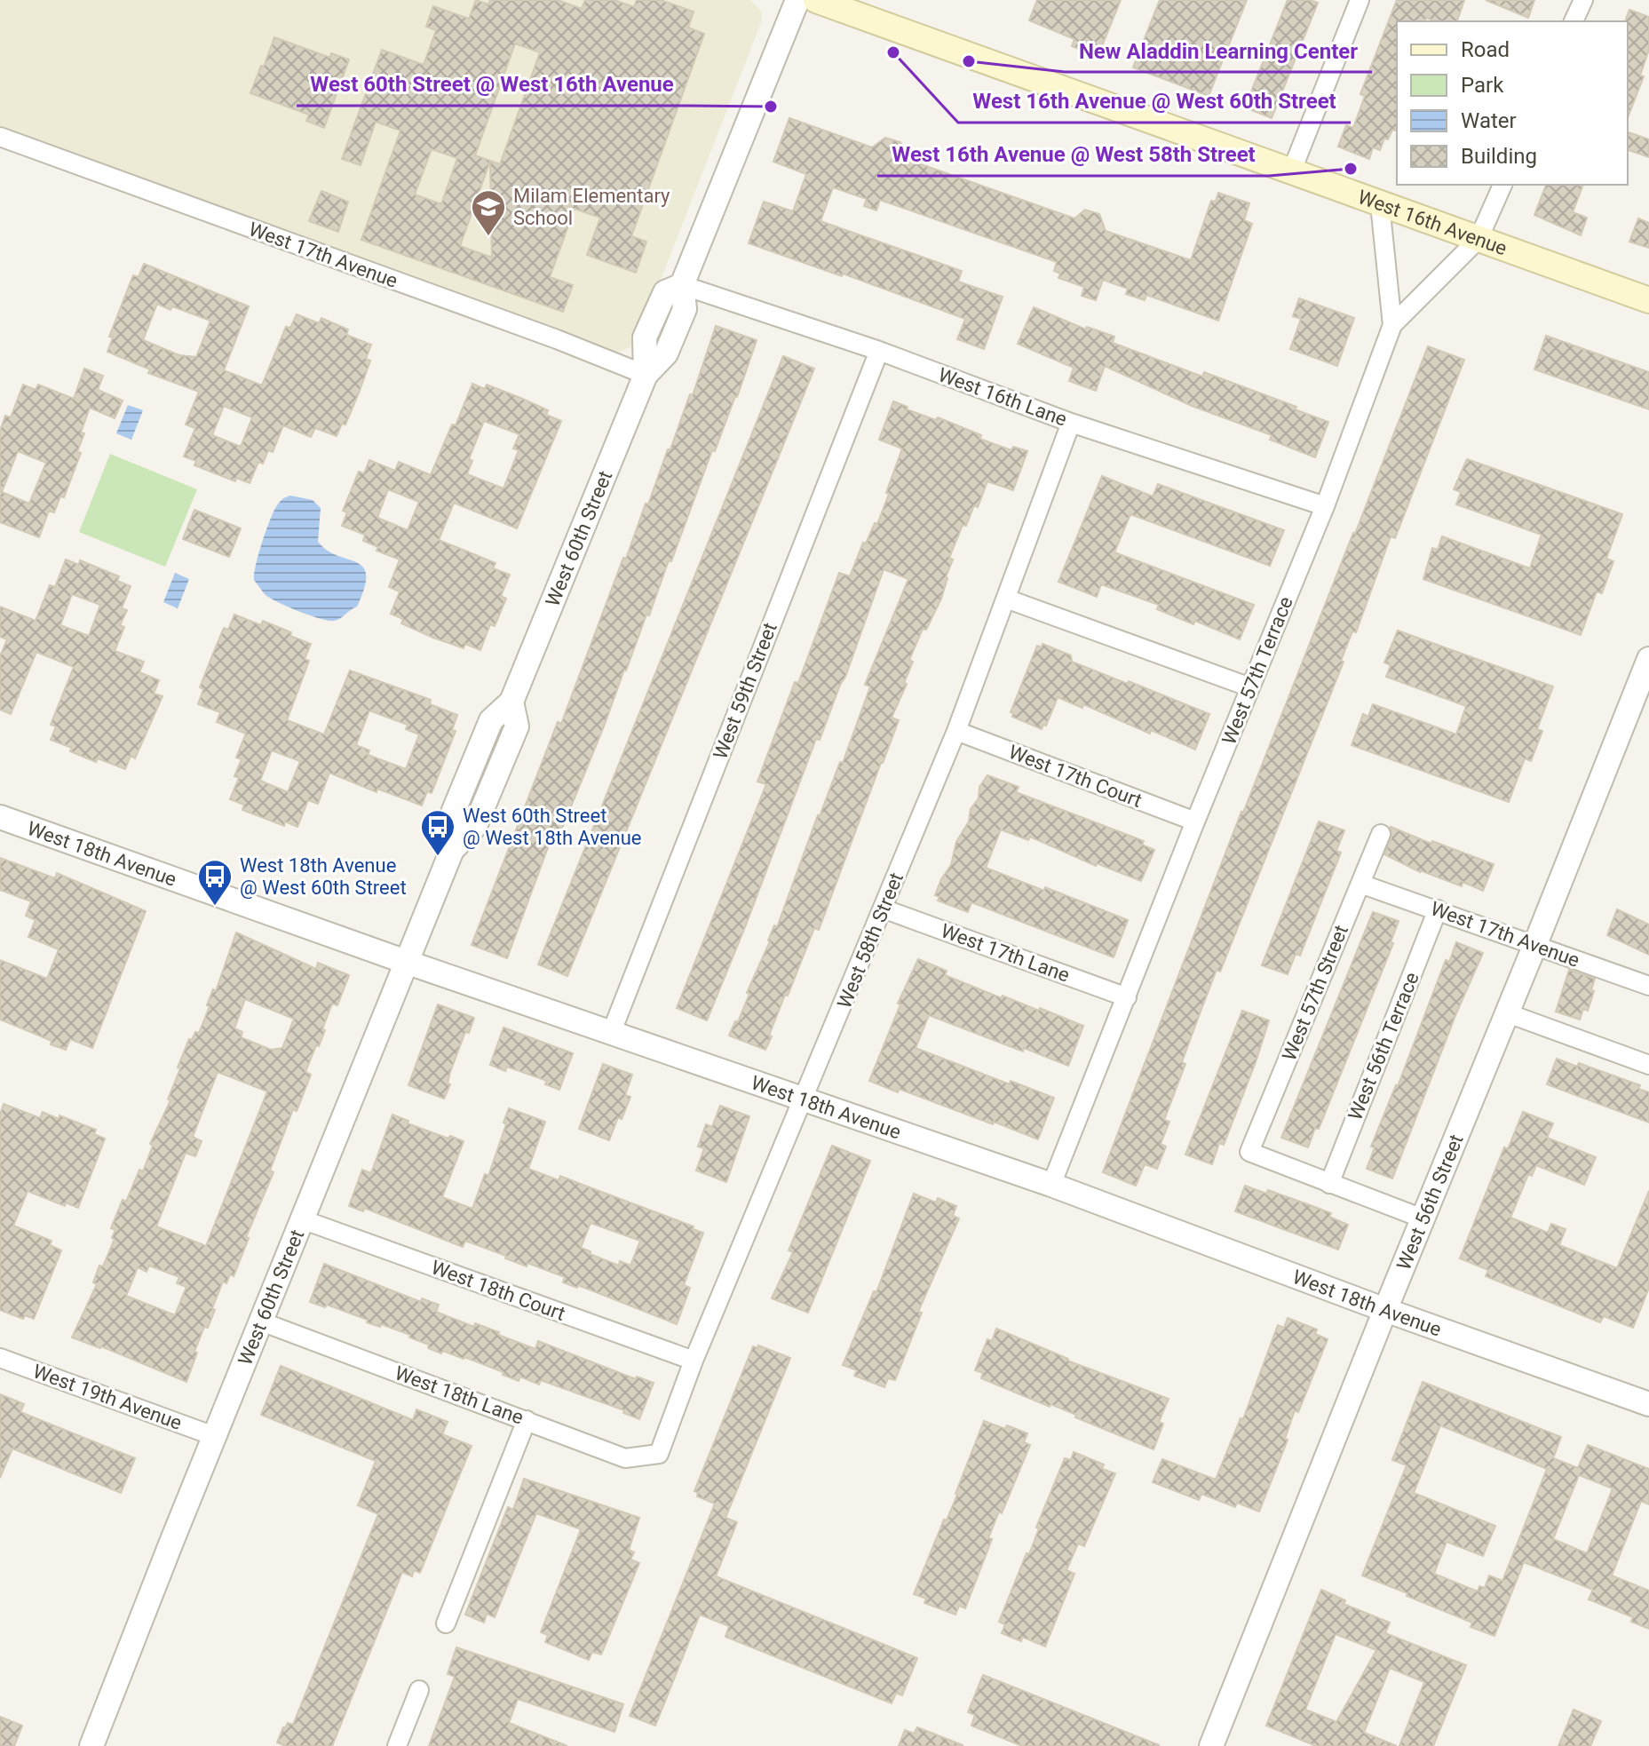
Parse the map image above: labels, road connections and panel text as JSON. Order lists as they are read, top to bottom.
{
  "streets": {
    "main road": ["West 16th Avenue"],
    "street": [
      "West 17th Avenue",
      "West 16th Lane",
      "West 60th Street",
      "West 57th Terrace",
      "West 59th Street",
      "West 17th Court",
      "West 18th Avenue",
      "West 58th Street",
      "West 17th Lane",
      "West 57th Street",
      "West 56th Terrace",
      "West 56th Street",
      "West 18th Court",
      "West 18th Lane",
      "West 19th Avenue"
    ]
  },
  "crossings": [
    ["West 16th Avenue", "West 57th Terrace"],
    ["West 17th Avenue", "West 60th Street"],
    ["West 17th Avenue", "West 57th Street"],
    ["West 17th Avenue", "West 56th Terrace"],
    ["West 17th Avenue", "West 56th Street"],
    ["West 16th Lane", "West 60th Street"],
    ["West 16th Lane", "West 57th Terrace"],
    ["West 16th Lane", "West 59th Street"],
    ["West 16th Lane", "West 58th Street"],
    ["West 60th Street", "West 18th Avenue"],
    ["West 60th Street", "West 18th Court"],
    ["West 60th Street", "West 18th Lane"],
    ["West 60th Street", "West 19th Avenue"],
    ["West 57th Terrace", "West 17th Court"],
    ["West 57th Terrace", "West 18th Avenue"],
    ["West 57th Terrace", "West 17th Lane"],
    ["West 59th Street", "West 18th Avenue"],
    ["West 17th Court", "West 58th Street"],
    ["West 18th Avenue", "West 58th Street"],
    ["West 18th Avenue", "West 56th Street"],
    ["West 58th Street", "West 17th Lane"],
    ["West 58th Street", "West 18th Court"],
    ["West 58th Street", "West 18th Lane"],
    ["West 57th Street", "West 56th Terrace"]
  ],
  "places": {
    "other": [
      "West 16th Avenue @ West 60th Street",
      "New Aladdin Learning Center",
      "West 60th Street @ West 16th Avenue",
      "West 16th Avenue @ West 58th Street"
    ],
    "school or university": ["Milam Elementary School"],
    "bus stop": ["West 60th Street @ West 18th Avenue", "West 18th Avenue @ West 60th Street"]
  },
  "legend": [
    "Road",
    "Park",
    "Water",
    "Building"
  ]
}
